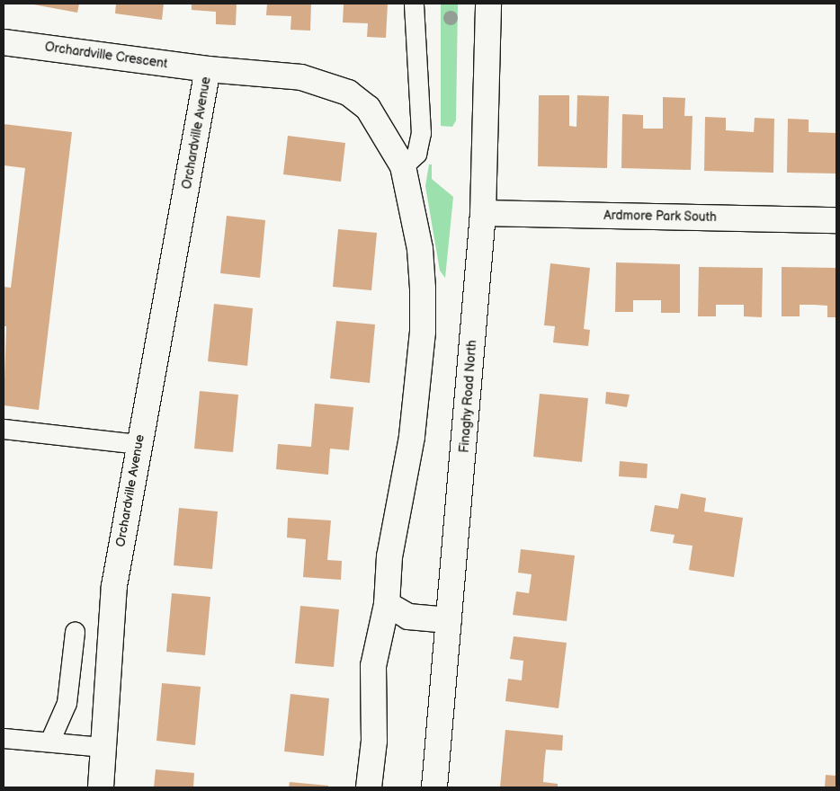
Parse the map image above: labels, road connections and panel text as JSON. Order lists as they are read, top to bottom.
{
  "streets": {
    "street": [
      "Orchardville Crescent",
      "Orchardville Avenue",
      "Ardmore Park South",
      "Finaghy Road North"
    ]
  },
  "crossings": [
    ["Orchardville Crescent", "Orchardville Avenue"],
    ["Ardmore Park South", "Finaghy Road North"]
  ]
}
